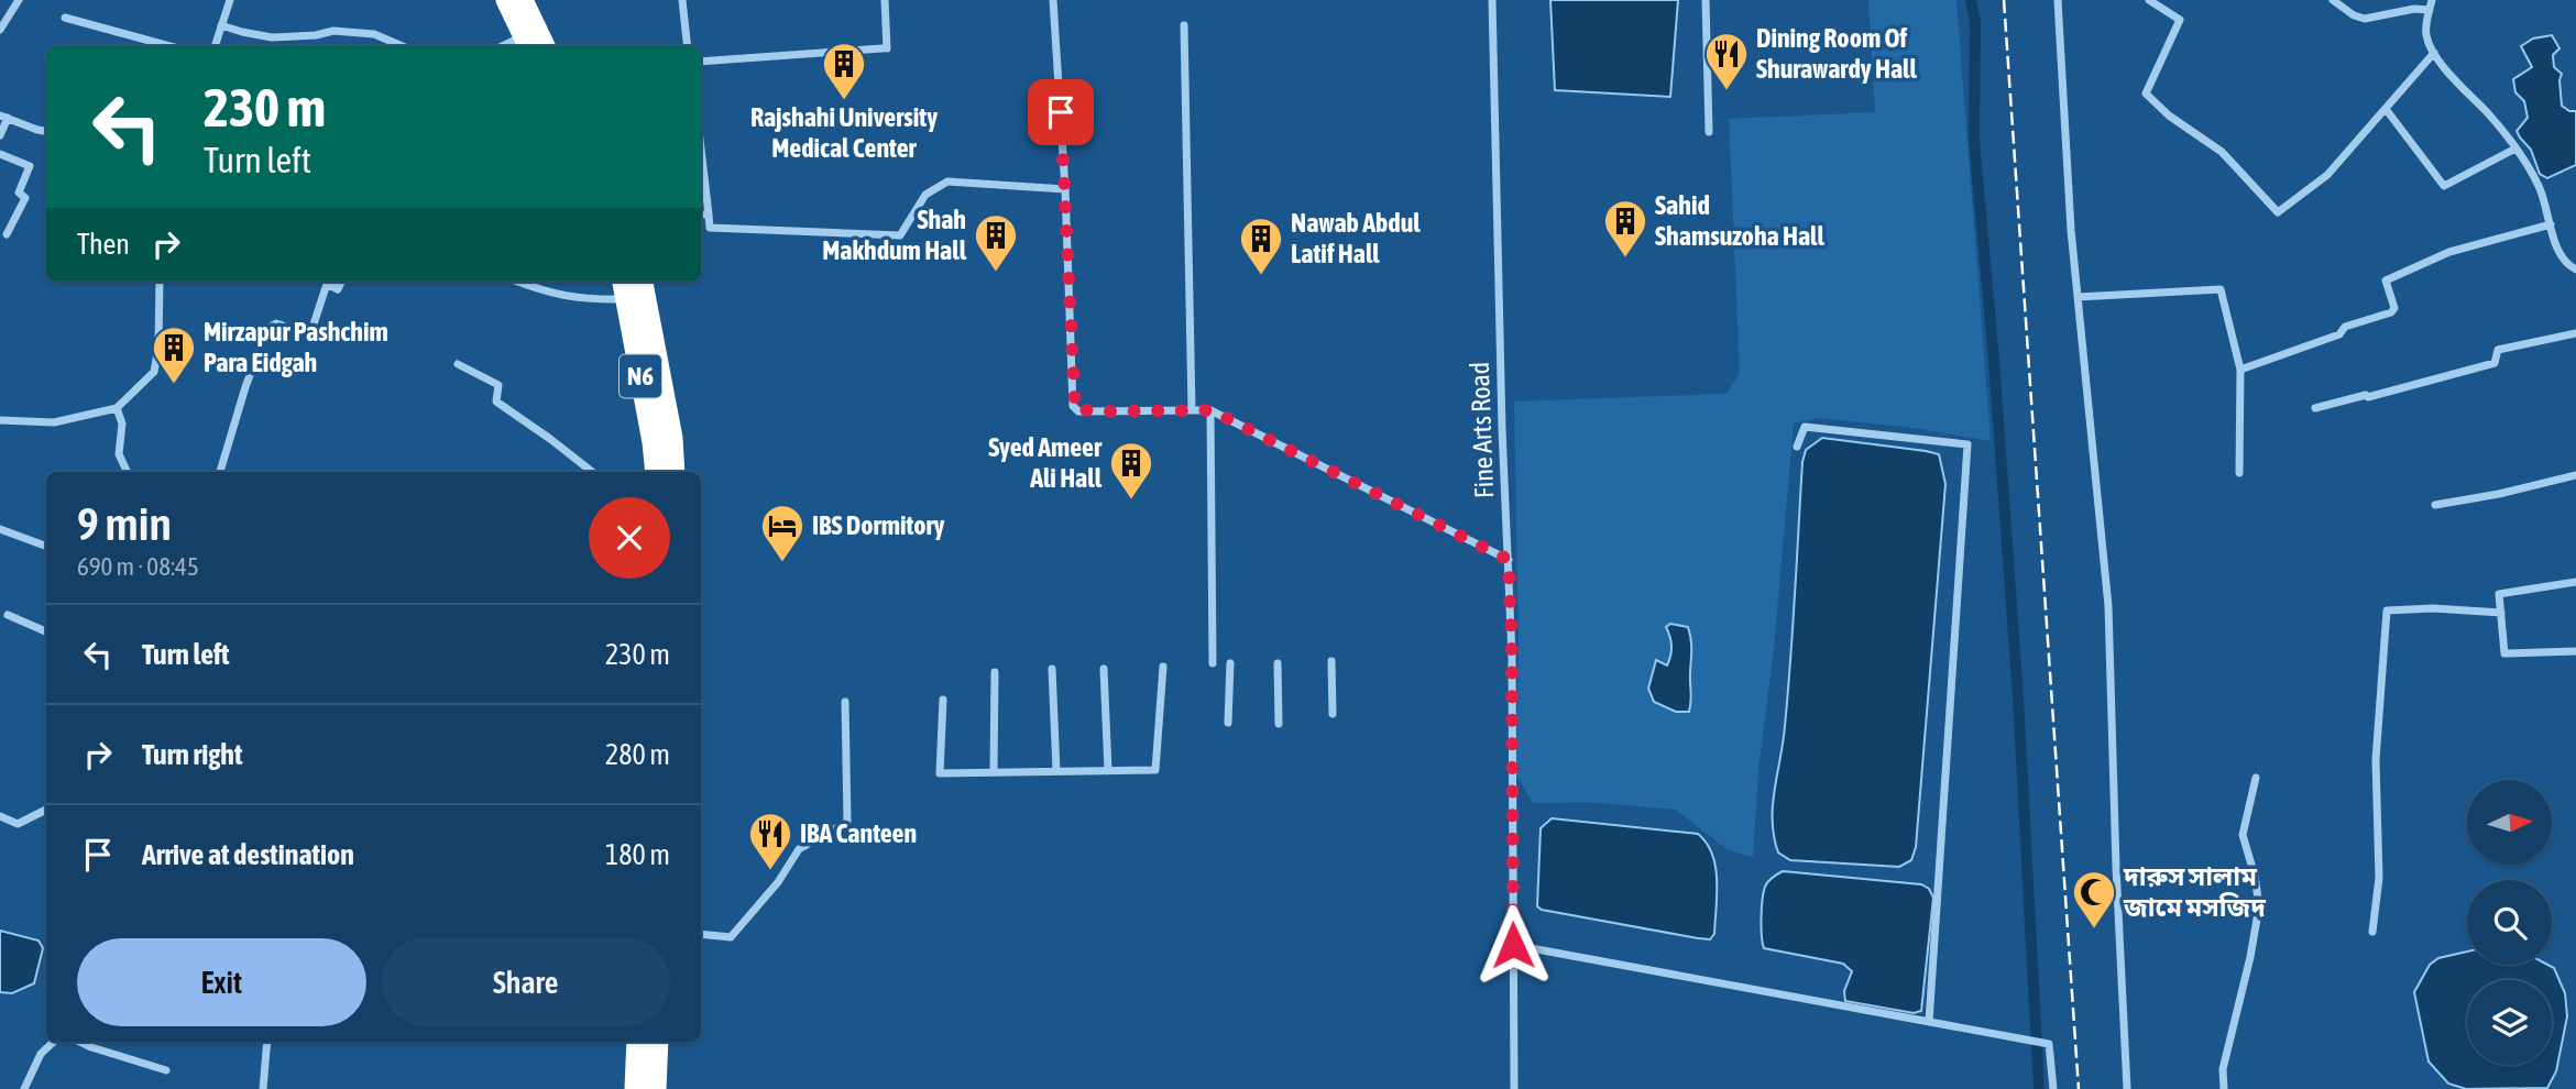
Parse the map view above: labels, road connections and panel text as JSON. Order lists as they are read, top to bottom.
{
  "streets": {
    "highway": ["N6"],
    "street": ["Fine Arts Road"]
  },
  "places": {
    "restaurant": ["Dining Room Of Shurawardy Hall", "IBA Canteen"],
    "building": [
      "Rajshahi University Medical Center",
      "Sahid Shamsuzoha Hall",
      "Shah Makhdum Hall",
      "Nawab Abdul Latif Hall",
      "Mirzapur Pashchim Para Eidgah",
      "Syed Ameer Ali Hall"
    ],
    "hotel": ["IBS Dormitory"],
    "mosque": ["দারুস সালাম জামে মসজিদ"]
  },
  "north": "right",
  "page": {
    "turn": ["230 m", "Turn left"],
    "then": "Then",
    "heading": ["9 min", "690 m · 08:45"],
    "list": [
      {
        "name": "Turn left",
        "value": "230 m"
      },
      {
        "name": "Turn right",
        "value": "280 m"
      },
      {
        "name": "Arrive at destination",
        "value": "180 m"
      }
    ],
    "buttons": ["Exit", "Share"]
  }
}
